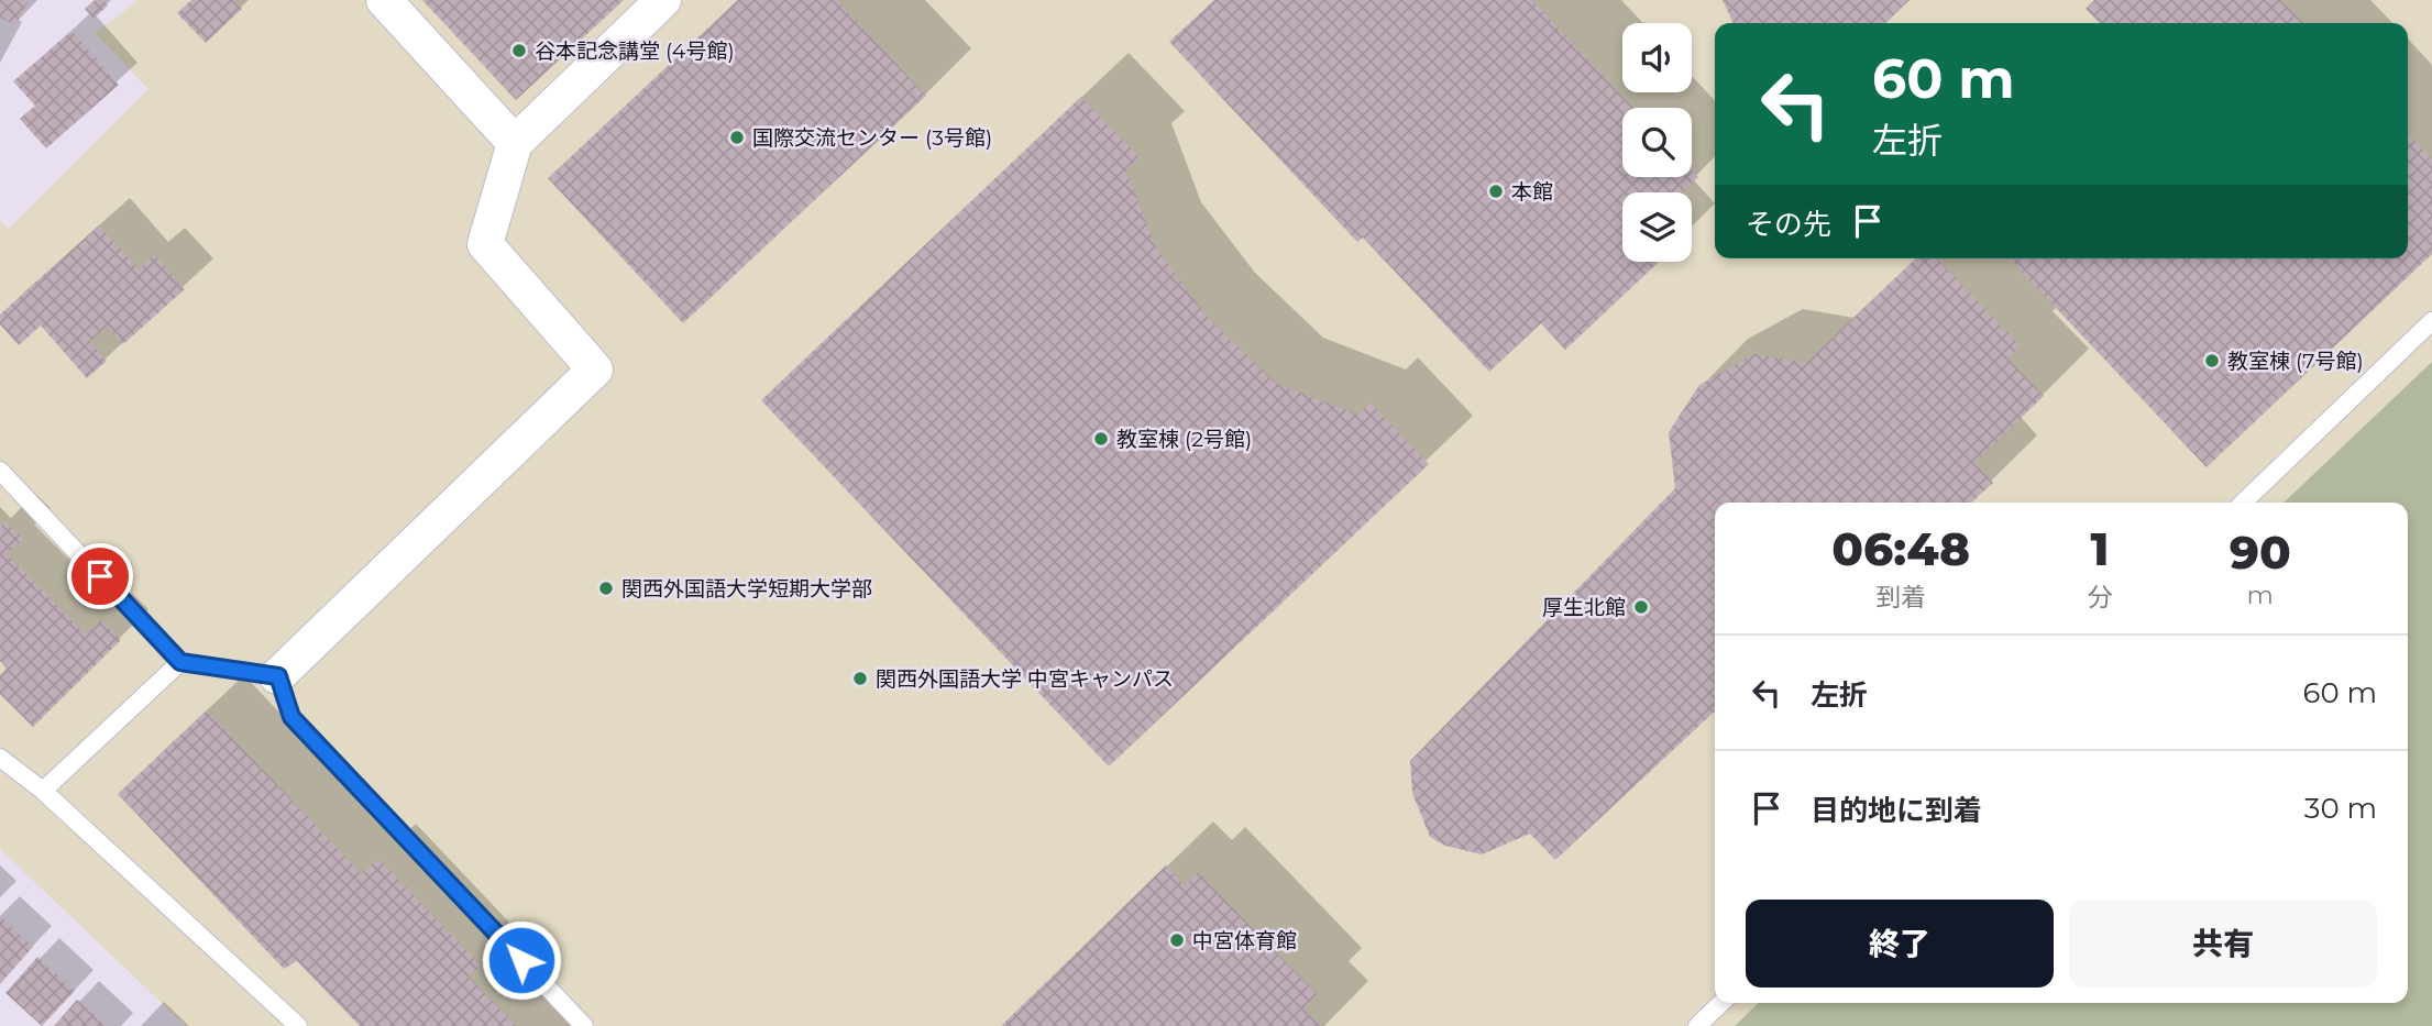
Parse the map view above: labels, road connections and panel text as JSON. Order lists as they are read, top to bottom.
{
  "places": [
    "谷本記念講堂 (4号館)",
    "国際交流センター (3号館)",
    "本館",
    "教室棟 (7号館)",
    "教室棟 (2号館)",
    "関西外国語大学短期大学部",
    "厚生北館",
    "関西外国語大学 中宮キャンパス",
    "中宮体育館"
  ],
  "page": {
    "turn": ["60 m", "左折"],
    "then": "その先",
    "eta": [
      "06:48",
      "到着",
      "1",
      "分",
      "90",
      "m"
    ],
    "list": [
      {
        "name": "左折",
        "value": "60 m"
      },
      {
        "name": "目的地に到着",
        "value": "30 m"
      }
    ],
    "buttons": ["終了", "共有"]
  }
}
